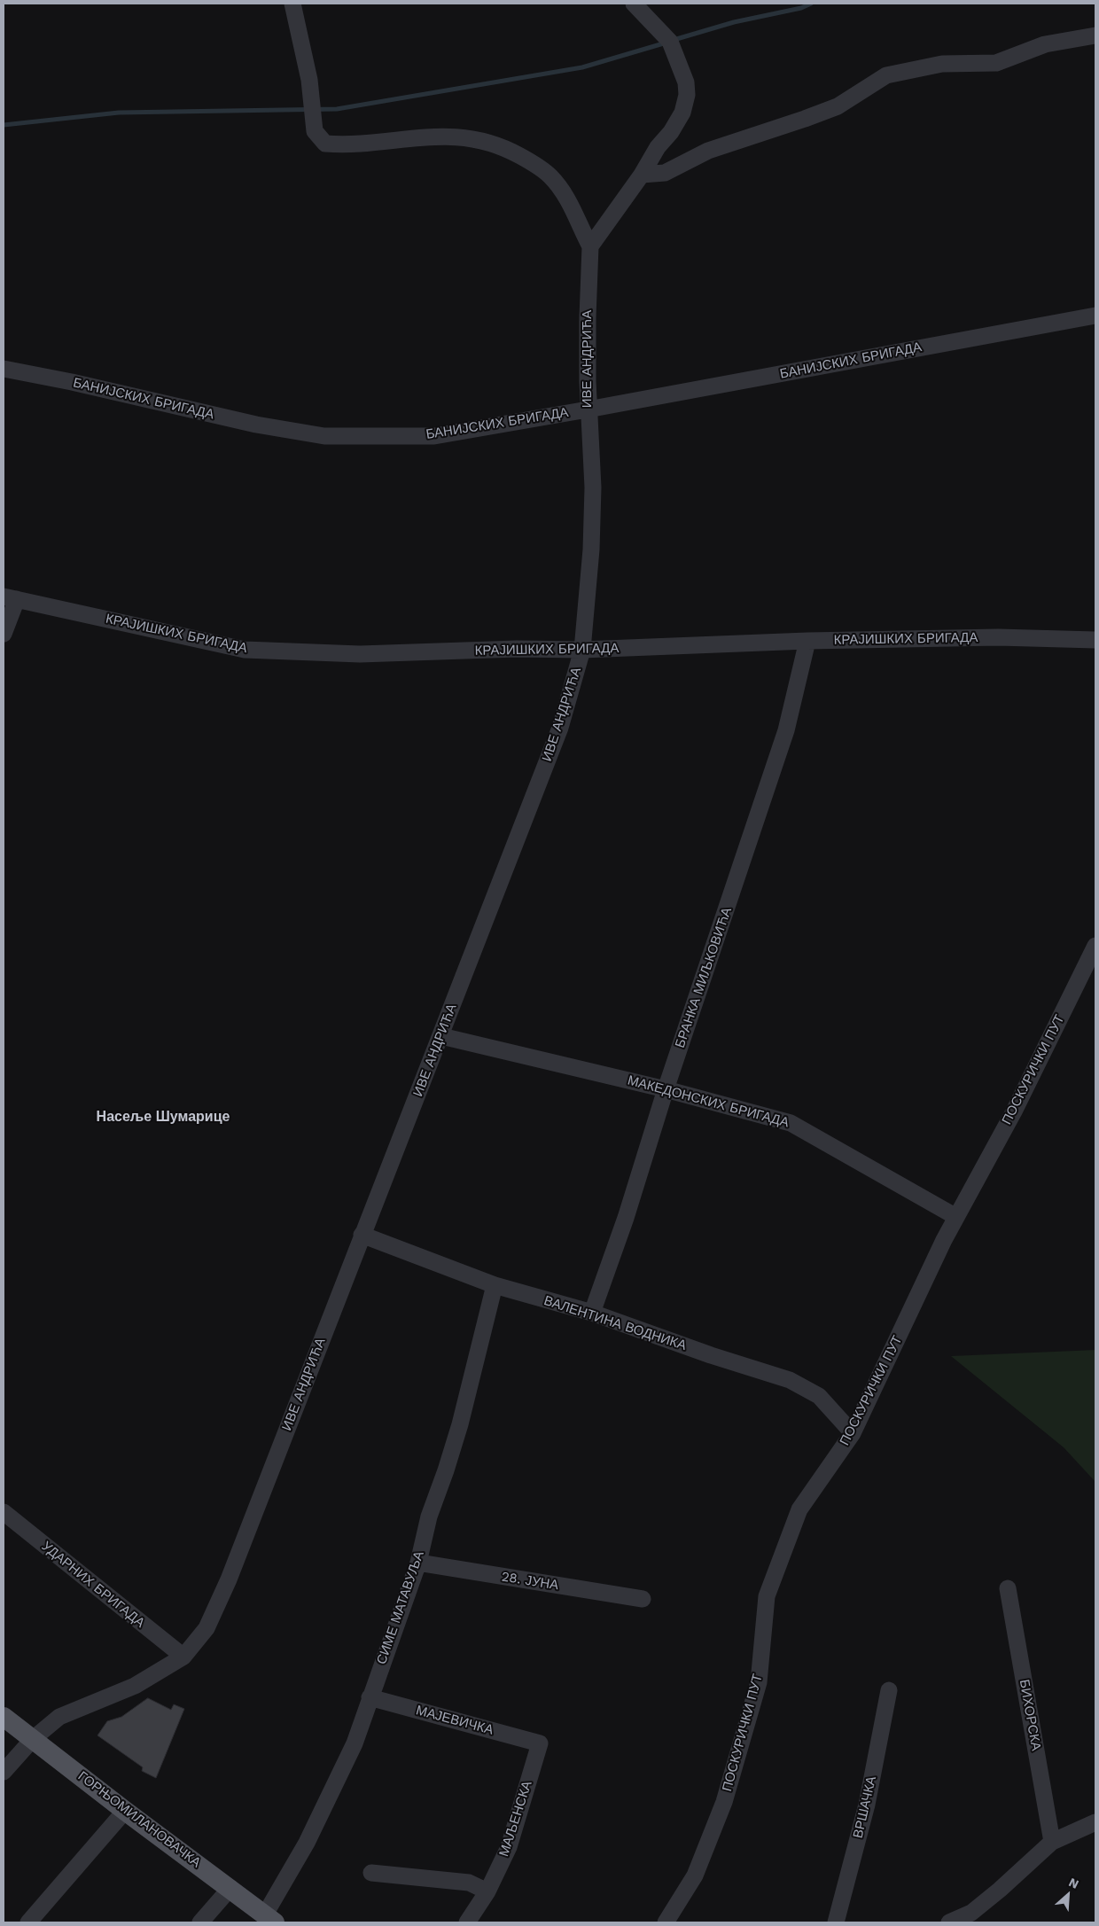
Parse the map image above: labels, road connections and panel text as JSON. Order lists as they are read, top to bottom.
{
  "streets": {
    "main road": ["ГОРЊОМИЛАНОВАЧКА"],
    "street": [
      "ИВЕ АНДРИЋА",
      "БАНИЈСКИХ БРИГАДА",
      "КРАЈИШКИХ БРИГАДА",
      "БРАНКА МИЉКОВИЋА",
      "ПОСКУРИЧКИ ПУТ",
      "МАКЕДОНСКИХ БРИГАДА",
      "ВАЛЕНТИНА ВОДНИКА",
      "28. ЈУНА",
      "УДАРНИХ БРИГАДА",
      "СИМЕ МАТАВУЉА",
      "БИХОРСКА",
      "МАЈЕВИЧКА",
      "ВРШАЧКА",
      "МАЉЕНСКА"
    ]
  },
  "crossings": [
    ["ИВЕ АНДРИЋА", "БАНИЈСКИХ БРИГАДА"],
    ["ИВЕ АНДРИЋА", "КРАЈИШКИХ БРИГАДА"],
    ["ИВЕ АНДРИЋА", "МАКЕДОНСКИХ БРИГАДА"],
    ["ИВЕ АНДРИЋА", "ВАЛЕНТИНА ВОДНИКА"],
    ["ИВЕ АНДРИЋА", "УДАРНИХ БРИГАДА"],
    ["ИВЕ АНДРИЋА", "ГОРЊОМИЛАНОВАЧКА"],
    ["КРАЈИШКИХ БРИГАДА", "БРАНКА МИЉКОВИЋА"],
    ["БРАНКА МИЉКОВИЋА", "МАКЕДОНСКИХ БРИГАДА"],
    ["БРАНКА МИЉКОВИЋА", "ВАЛЕНТИНА ВОДНИКА"],
    ["ПОСКУРИЧКИ ПУТ", "МАКЕДОНСКИХ БРИГАДА"],
    ["ПОСКУРИЧКИ ПУТ", "ВАЛЕНТИНА ВОДНИКА"],
    ["ВАЛЕНТИНА ВОДНИКА", "СИМЕ МАТАВУЉА"],
    ["28. ЈУНА", "СИМЕ МАТАВУЉА"],
    ["СИМЕ МАТАВУЉА", "МАЈЕВИЧКА"],
    ["СИМЕ МАТАВУЉА", "ГОРЊОМИЛАНОВАЧКА"],
    ["МАЈЕВИЧКА", "МАЉЕНСКА"]
  ],
  "districts": ["Насеље Шумарице"],
  "north": "top right"
}
